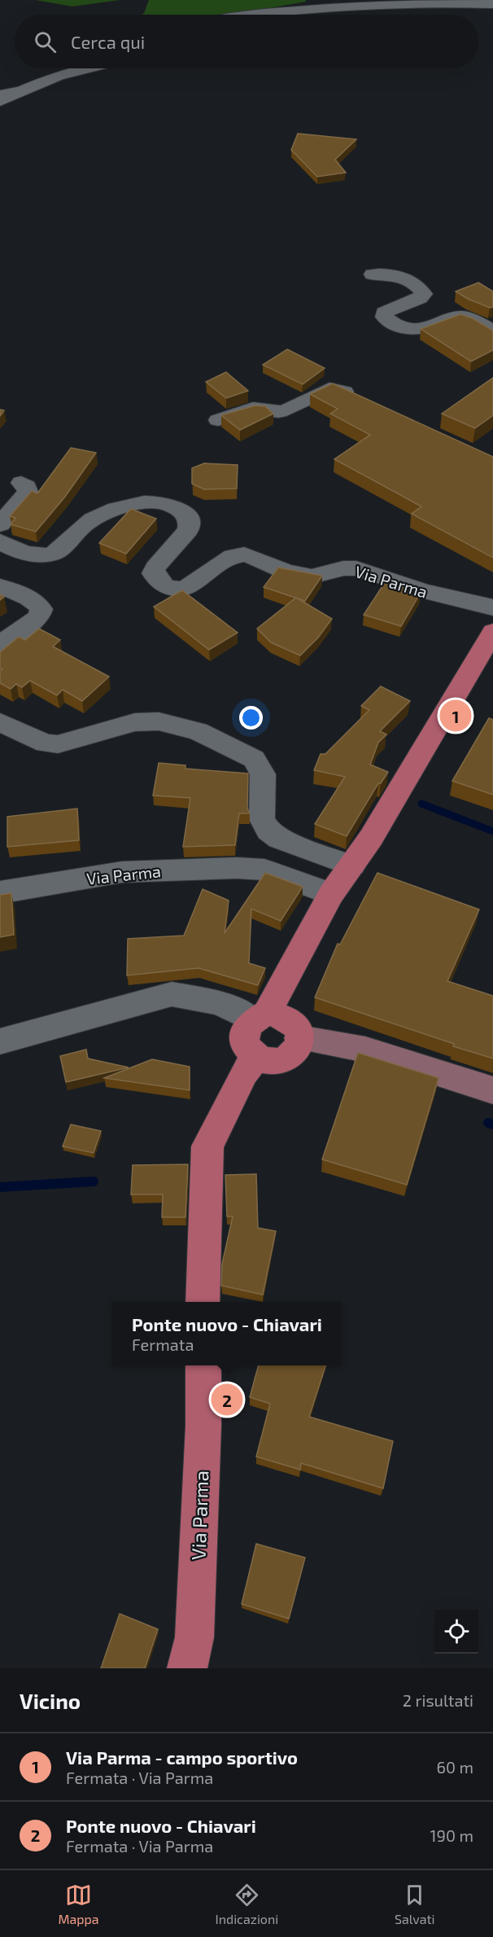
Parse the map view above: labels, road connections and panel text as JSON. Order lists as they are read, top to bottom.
{
  "streets": {
    "main road": ["Via Parma"]
  },
  "page": {
    "search": "Cerca qui",
    "pins": ["1", "2"],
    "popup": ["Ponte nuovo - Chiavari", "Fermata"],
    "heading": ["Vicino", "2 risultati"],
    "list": [
      {
        "mark": "1",
        "name": "Via Parma - campo sportivo",
        "note": "Fermata · Via Parma",
        "value": "60 m"
      },
      {
        "mark": "2",
        "name": "Ponte nuovo - Chiavari",
        "note": "Fermata · Via Parma",
        "value": "190 m"
      }
    ],
    "nav": ["Mappa", "Indicazioni", "Salvati"]
  }
}
